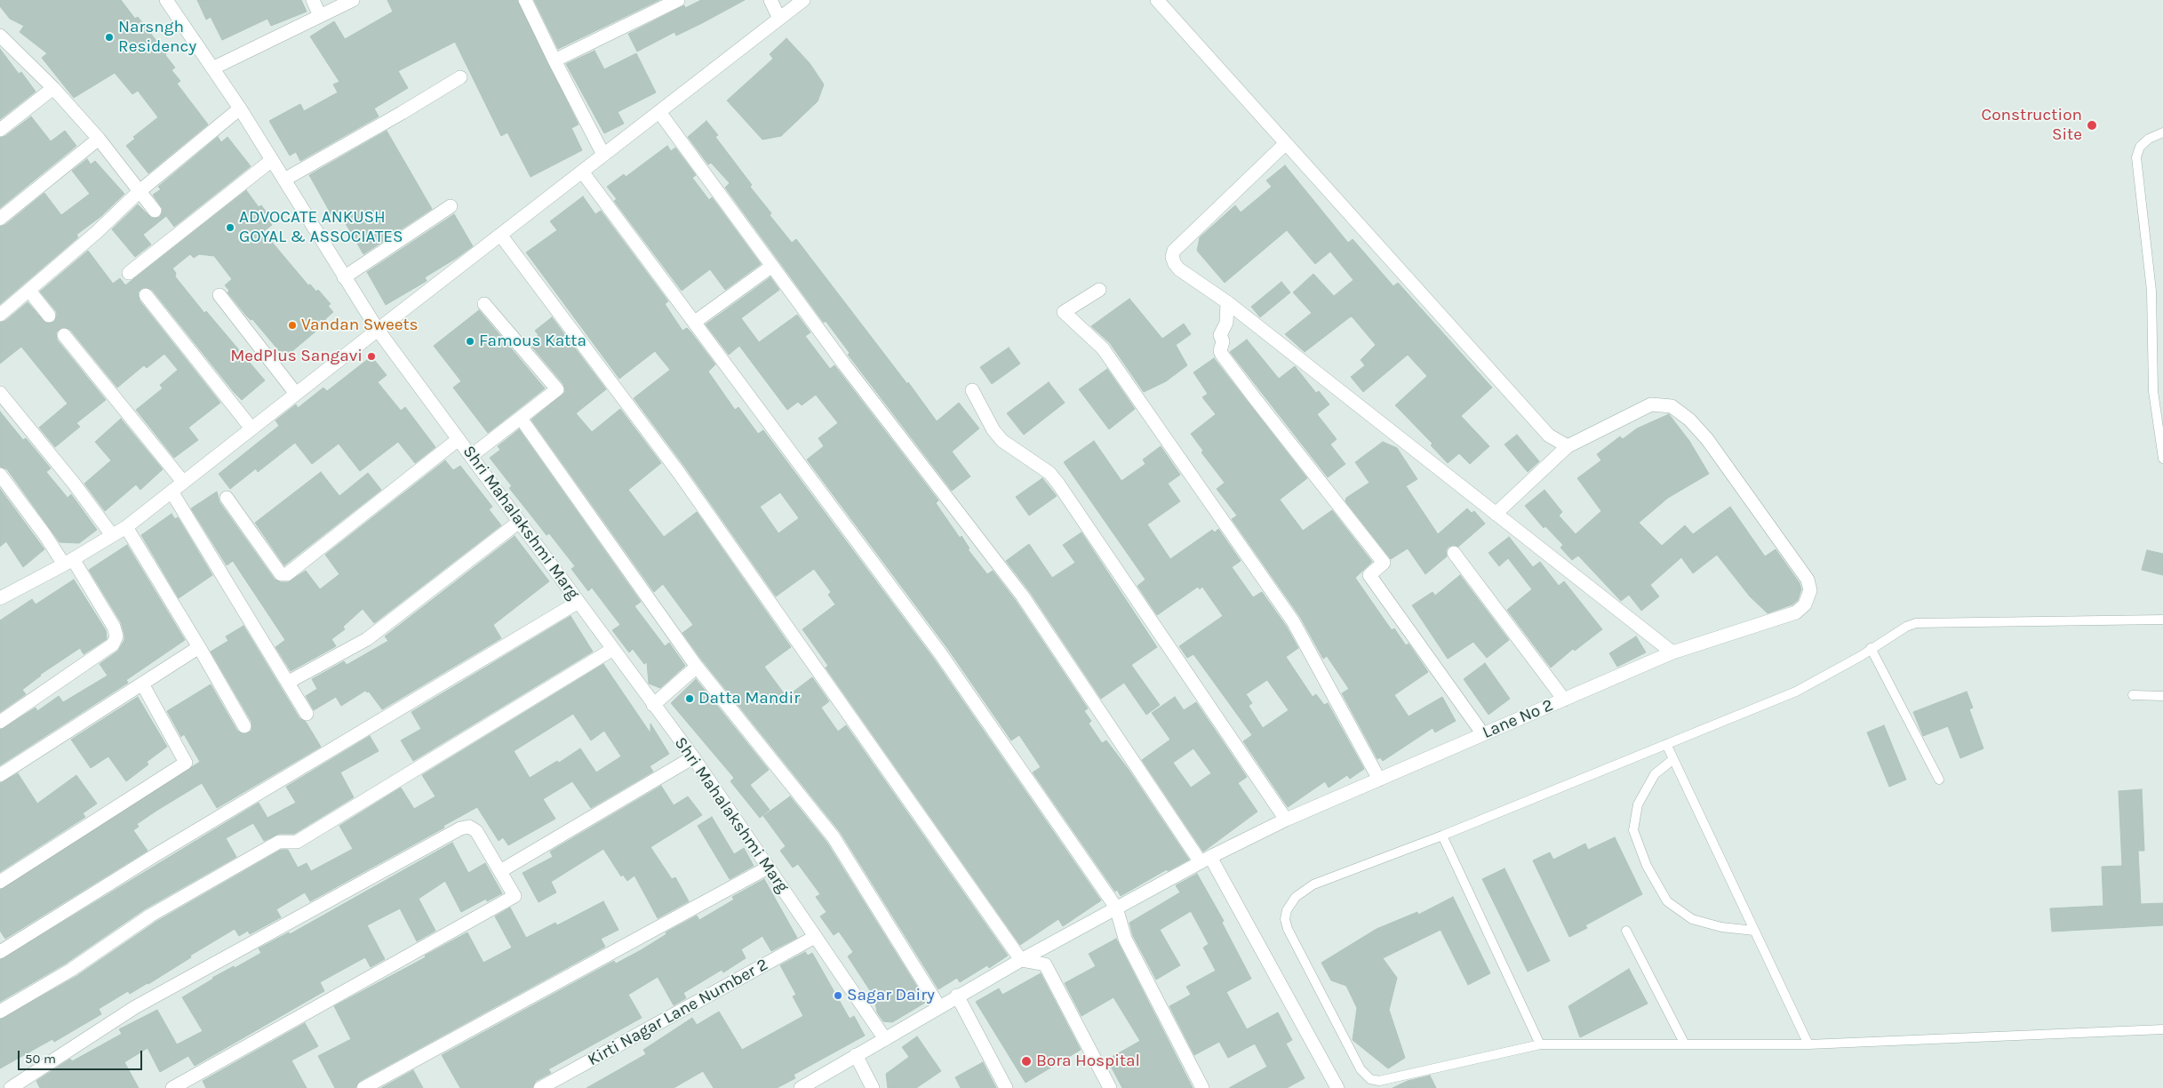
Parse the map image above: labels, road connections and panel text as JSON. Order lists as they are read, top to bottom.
{
  "streets": {
    "street": ["Shri Mahalakshmi Marg", "Lane No 2", "Kirti Nagar Lane Number 2"]
  },
  "crossings": [
    ["Shri Mahalakshmi Marg", "Lane No 2"],
    ["Shri Mahalakshmi Marg", "Kirti Nagar Lane Number 2"]
  ],
  "places": [
    "Narsngh Residency",
    "Construction Site",
    "ADVOCATE ANKUSH GOYAL & ASSOCIATES",
    "Vandan Sweets",
    "Famous Katta",
    "MedPlus Sangavi",
    "Datta Mandir",
    "Sagar Dairy",
    "Bora Hospital"
  ],
  "scale_bar": "50 m"
}
